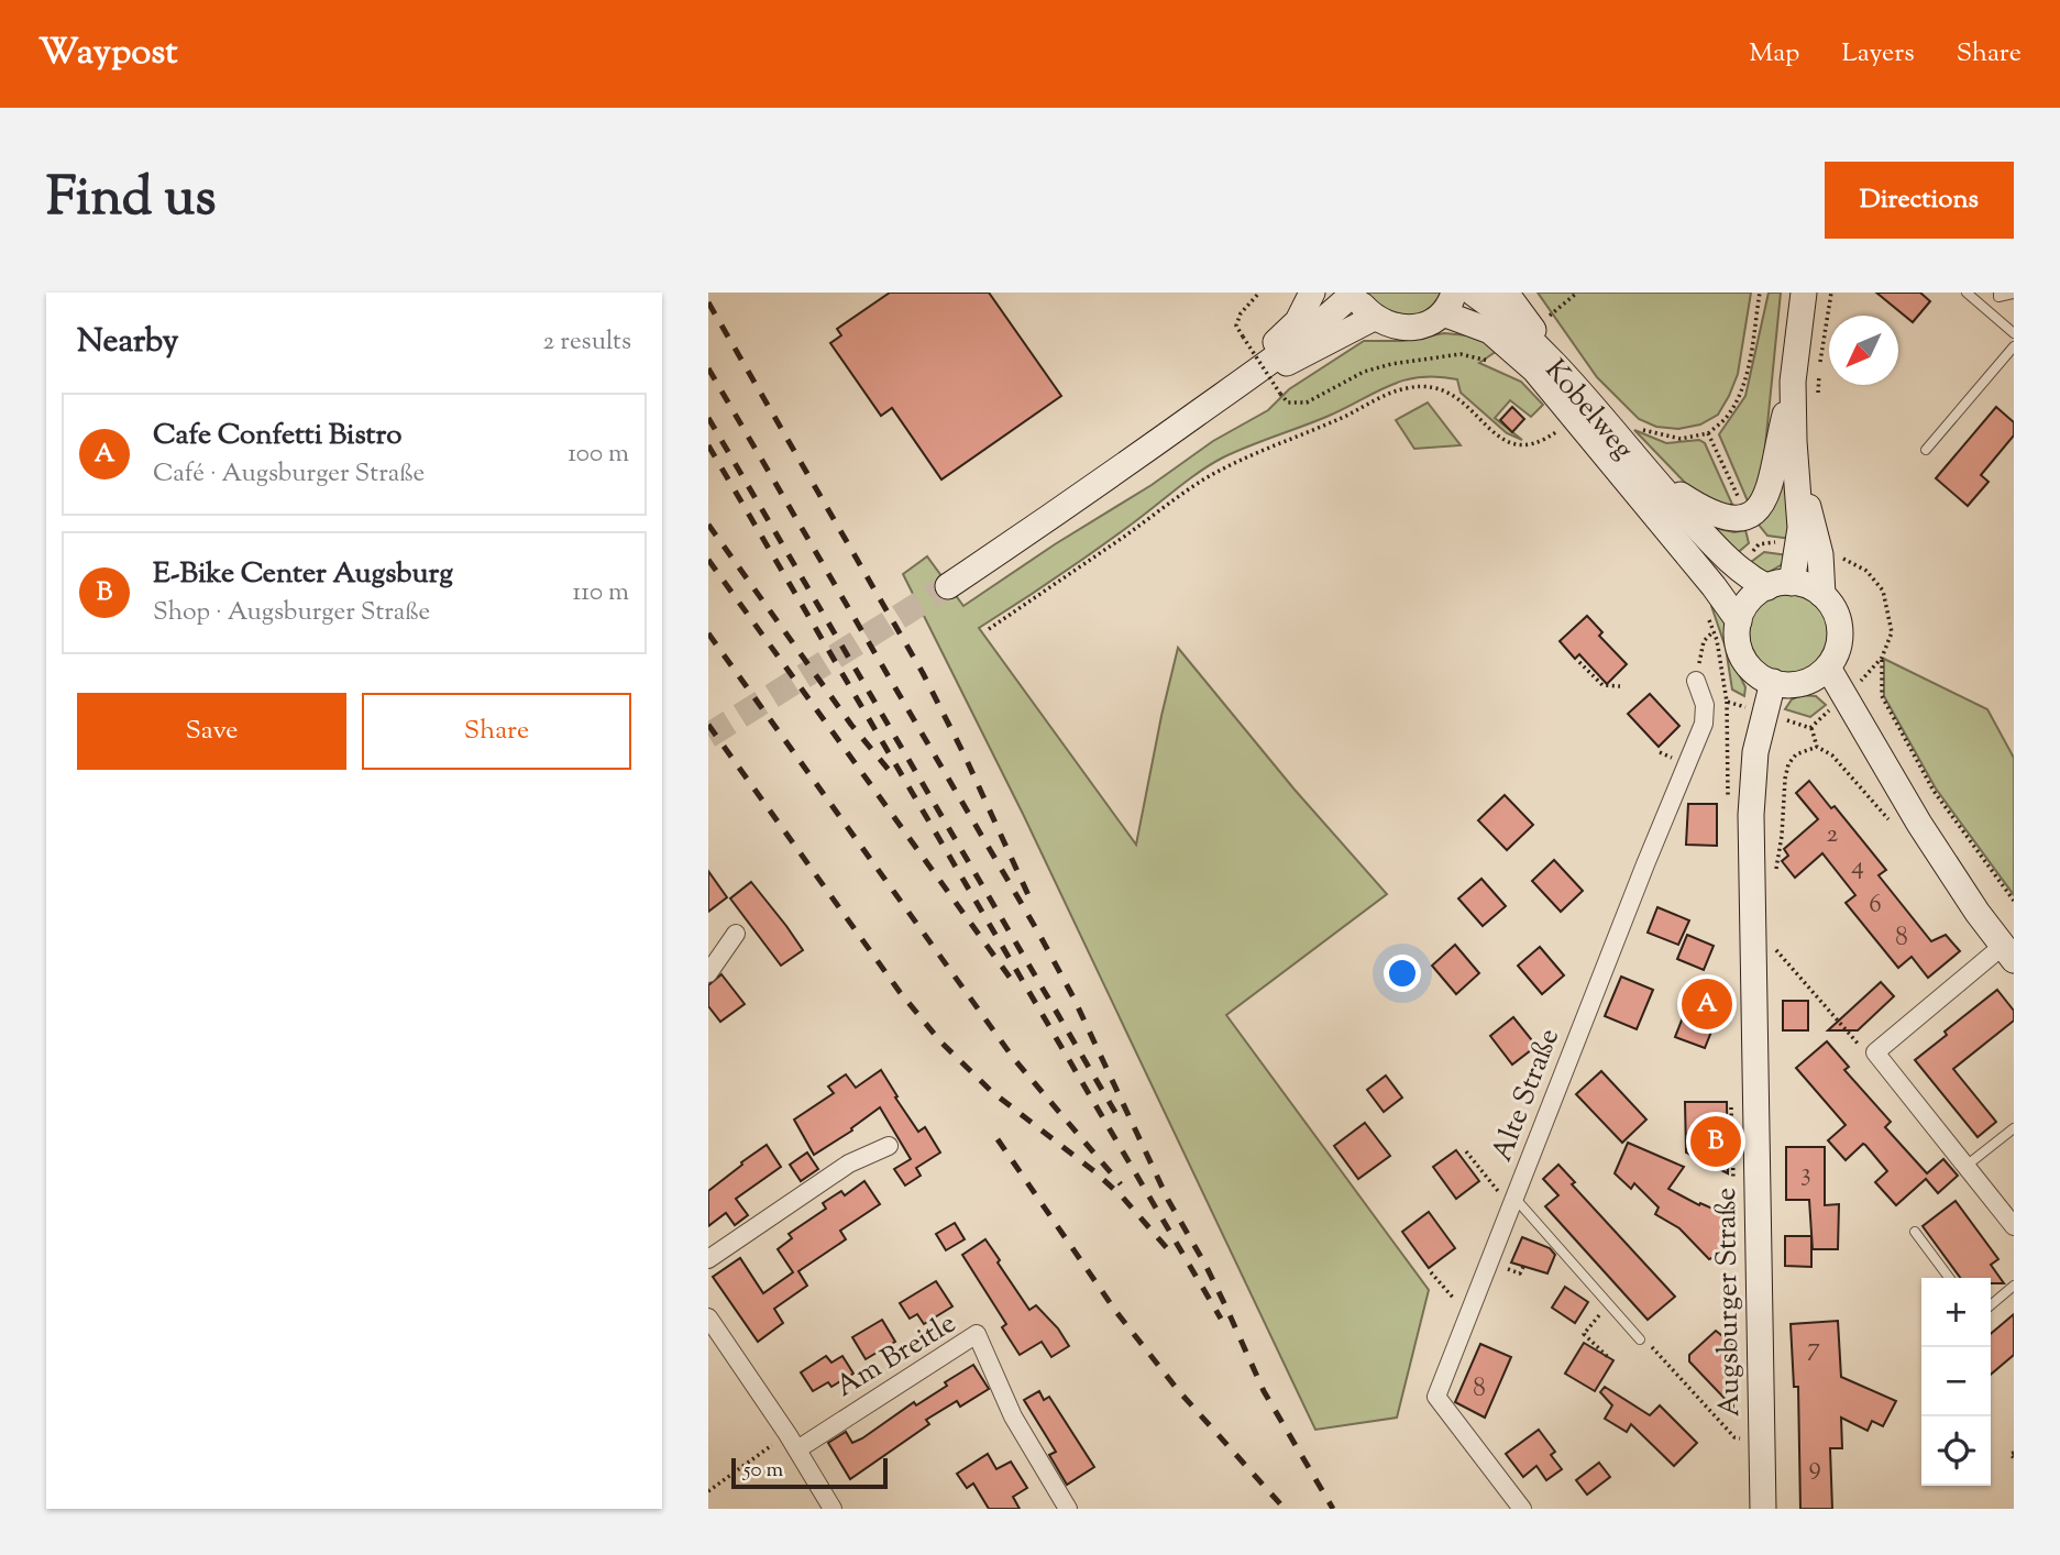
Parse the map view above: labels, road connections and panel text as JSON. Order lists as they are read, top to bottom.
{
  "streets": {
    "main road": ["Kobelweg", "Augsburger Straße"],
    "street": ["Alte Straße", "Am Breitle"]
  },
  "crossings": [
    ["Kobelweg", "Augsburger Straße"]
  ],
  "house_numbers": [
    "2",
    "4",
    "6",
    "8",
    "3",
    "7",
    "8",
    "9"
  ],
  "scale_bar": "50 m",
  "north": "bottom left",
  "page": {
    "header": "Waypost",
    "nav": ["Map", "Layers", "Share"],
    "title": "Find us",
    "buttons": [
      "Directions",
      ["Save", "Share"]
    ],
    "heading": ["Nearby", "2 results"],
    "list": [
      {
        "mark": "A",
        "name": "Cafe Confetti Bistro",
        "note": "Café · Augsburger Straße",
        "value": "100 m"
      },
      {
        "mark": "B",
        "name": "E-Bike Center Augsburg",
        "note": "Shop · Augsburger Straße",
        "value": "110 m"
      }
    ],
    "pins": ["A", "B"],
    "map_buttons": ["+", "−"],
    "scale": "50 m"
  }
}
